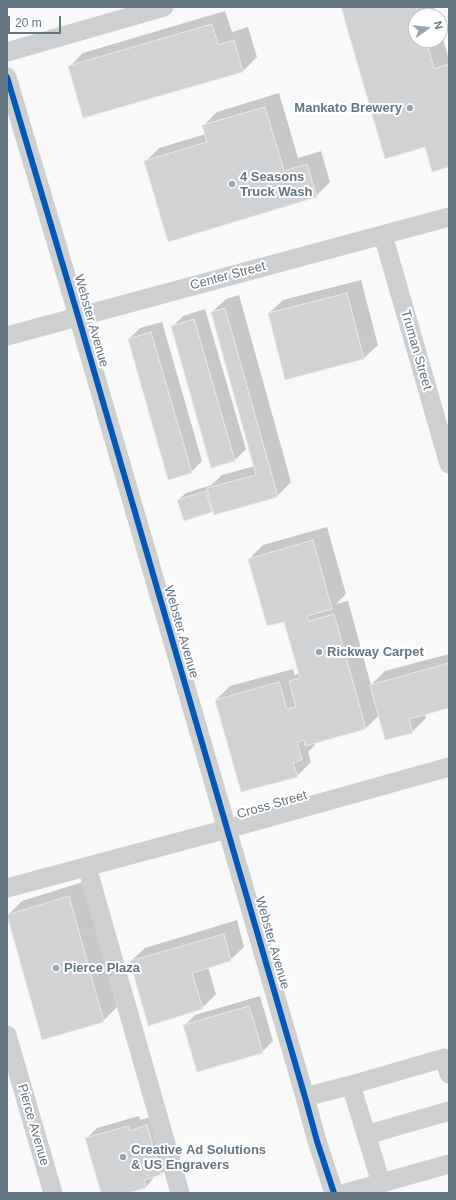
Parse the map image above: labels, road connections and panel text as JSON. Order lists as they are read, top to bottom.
{
  "streets": {
    "street": [
      "Center Street",
      "Webster Avenue",
      "Truman Street",
      "Cross Street",
      "Pierce Avenue"
    ]
  },
  "crossings": [
    ["Center Street", "Webster Avenue"],
    ["Center Street", "Truman Street"],
    ["Webster Avenue", "Cross Street"]
  ],
  "places": [
    "Mankato Brewery",
    "4 Seasons Truck Wash",
    "Rickway Carpet",
    "Pierce Plaza",
    "Creative Ad Solutions & US Engravers"
  ],
  "scale_bar": "20 m",
  "north": "right"
}
